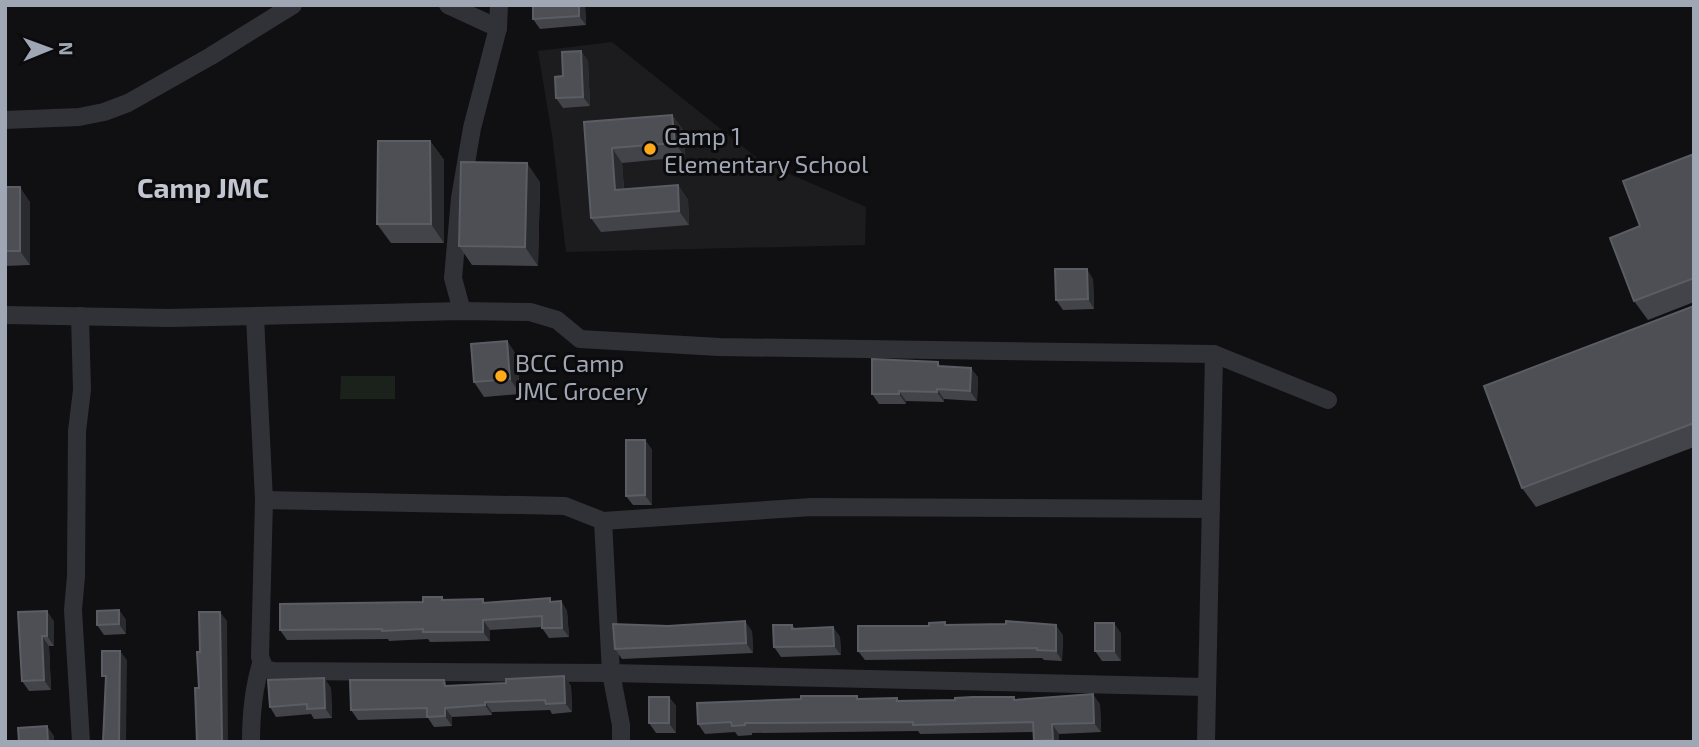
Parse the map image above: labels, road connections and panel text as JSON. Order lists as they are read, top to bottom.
{
  "districts": ["Camp JMC"],
  "places": ["Camp 1 Elementary School", "BCC Camp JMC Grocery"],
  "north": "right"
}
